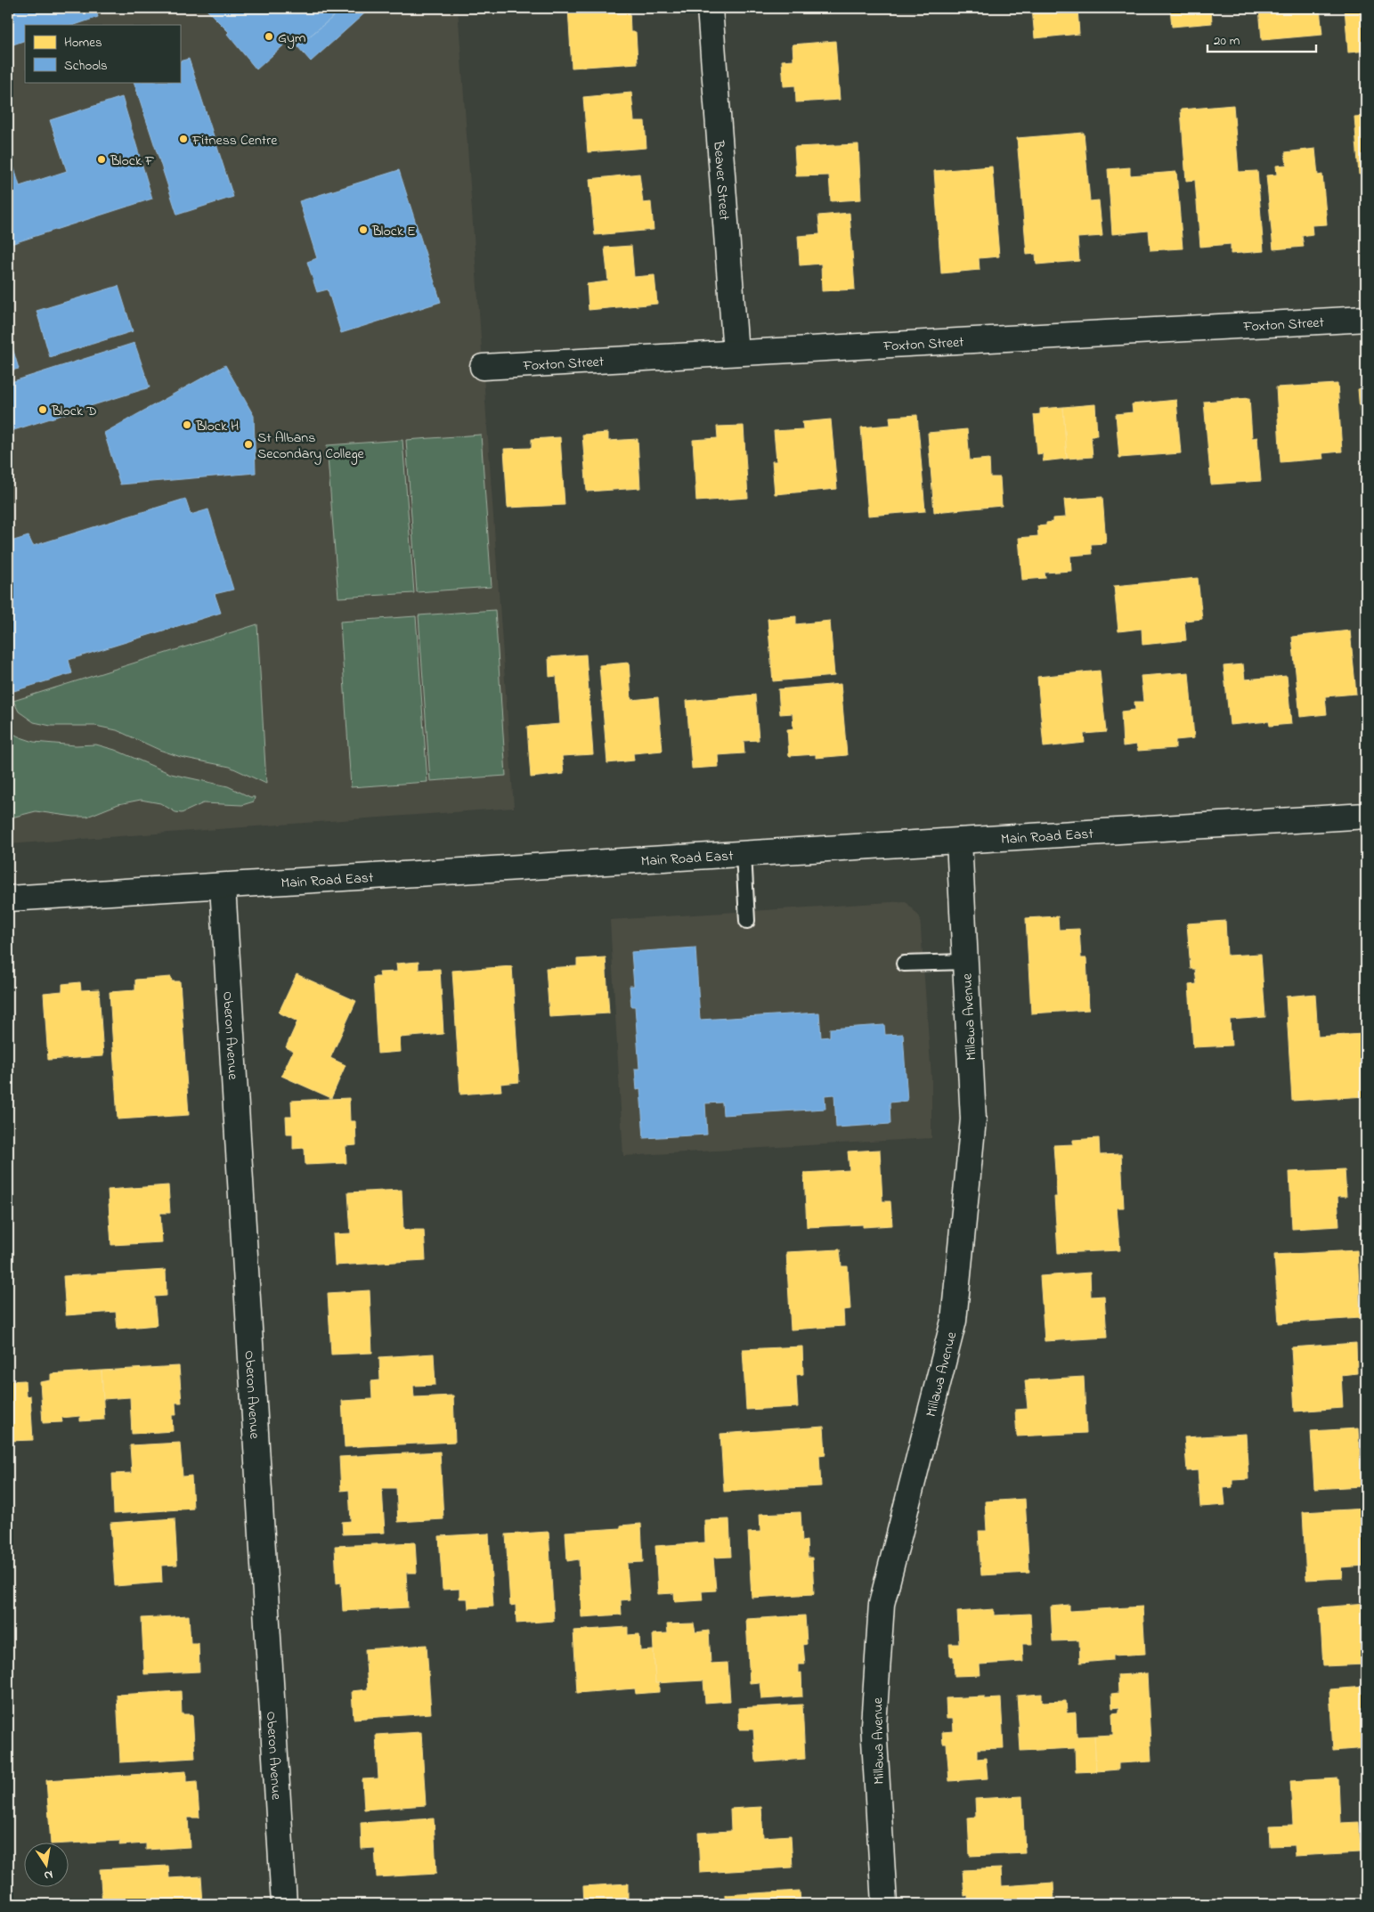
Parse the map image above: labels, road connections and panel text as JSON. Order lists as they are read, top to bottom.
{
  "streets": {
    "street": [
      "Beaver Street",
      "Foxton Street",
      "Main Road East",
      "Millawa Avenue",
      "Oberon Avenue"
    ]
  },
  "crossings": [
    ["Beaver Street", "Foxton Street"],
    ["Main Road East", "Millawa Avenue"],
    ["Main Road East", "Oberon Avenue"]
  ],
  "places": [
    "Gym",
    "Fitness Centre",
    "Block F",
    "Block E",
    "Block D",
    "Block H",
    "St Albans Secondary College"
  ],
  "legend": ["Homes", "Schools"],
  "scale_bar": "20 m",
  "north": "bottom"
}
